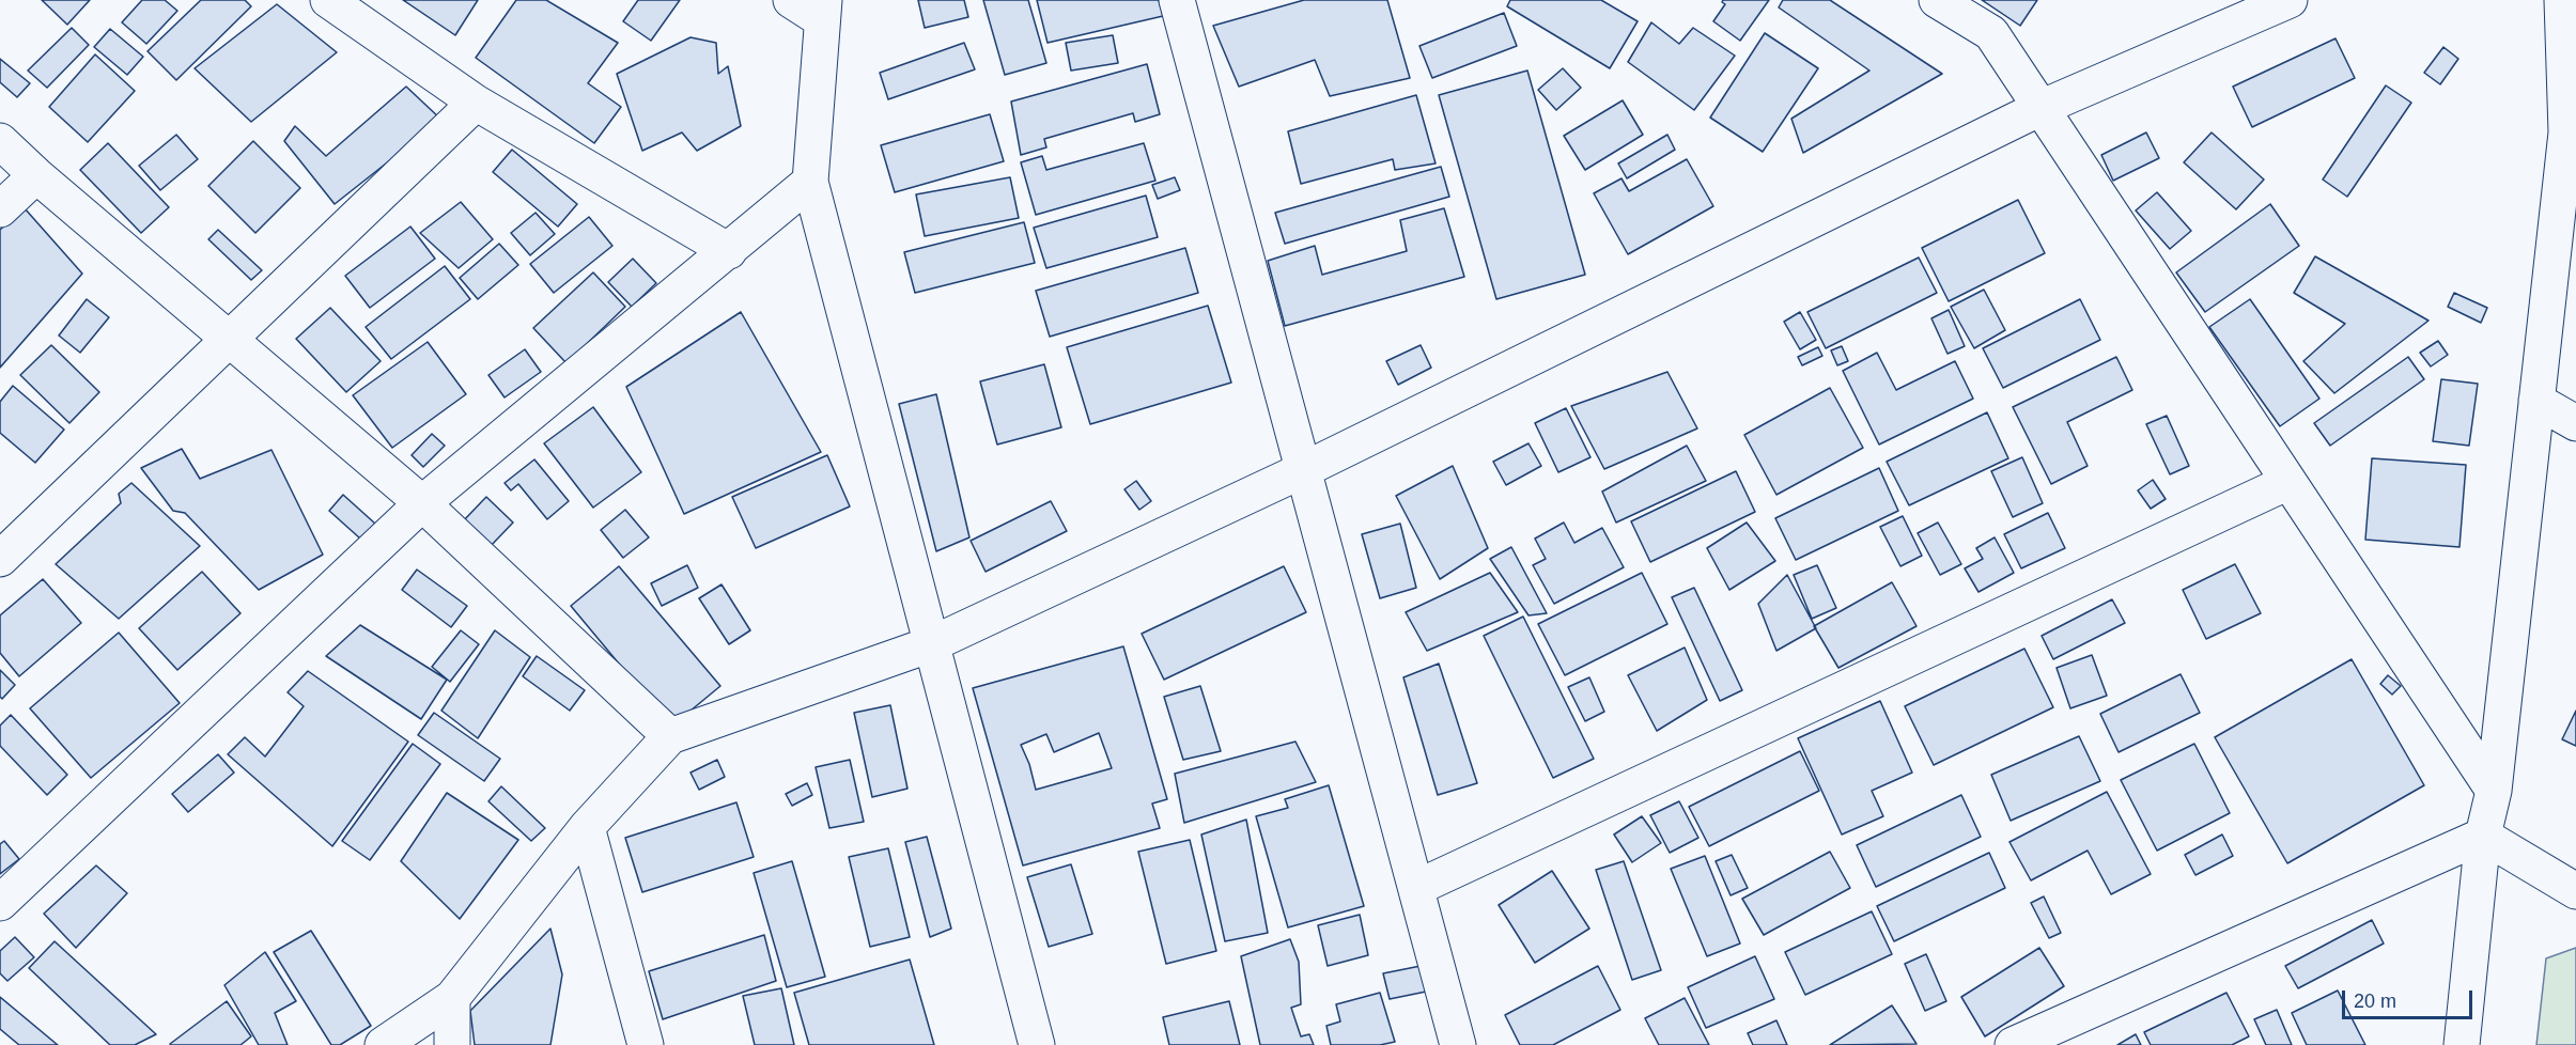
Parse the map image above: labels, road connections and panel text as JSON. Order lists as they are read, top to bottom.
{
  "scale_bar": "20 m"
}
